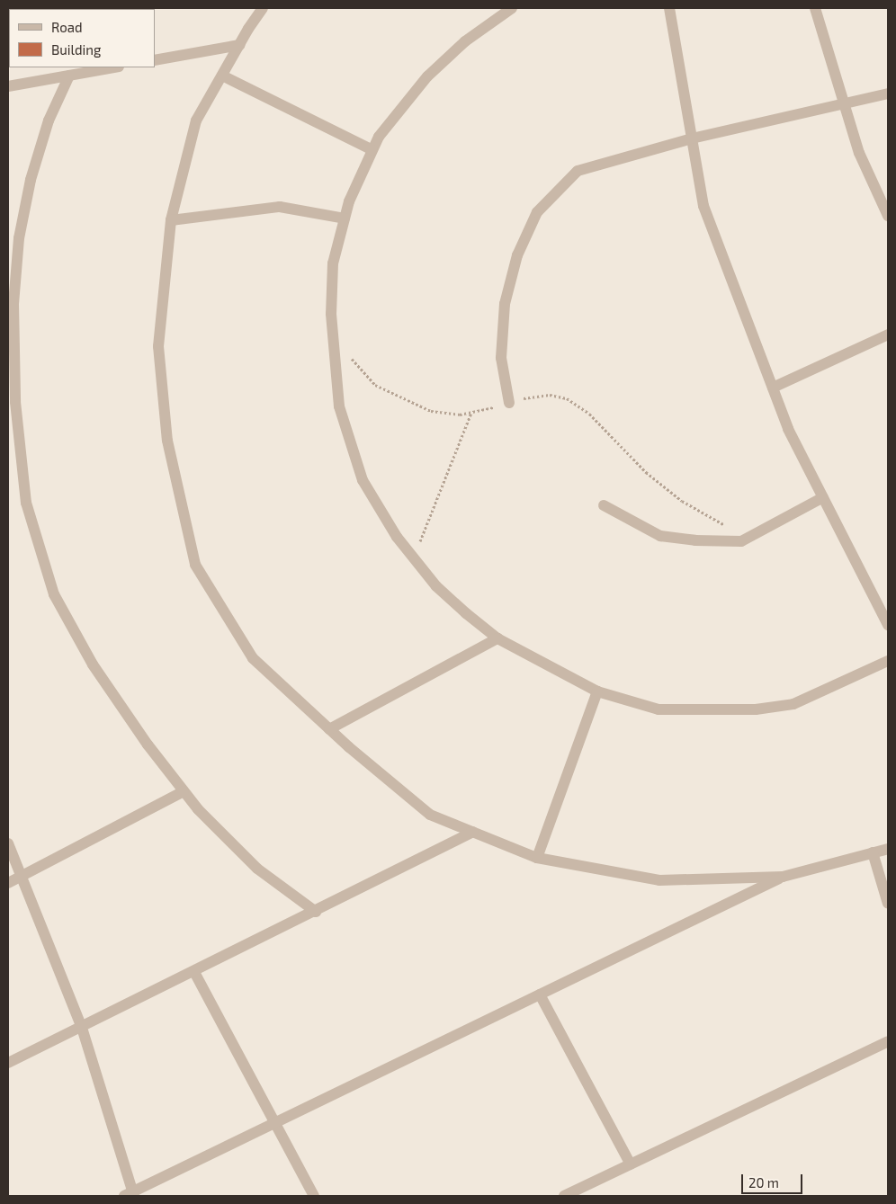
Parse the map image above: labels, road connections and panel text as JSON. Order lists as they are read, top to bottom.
{
  "legend": ["Road", "Building"],
  "scale_bar": "20 m"
}
